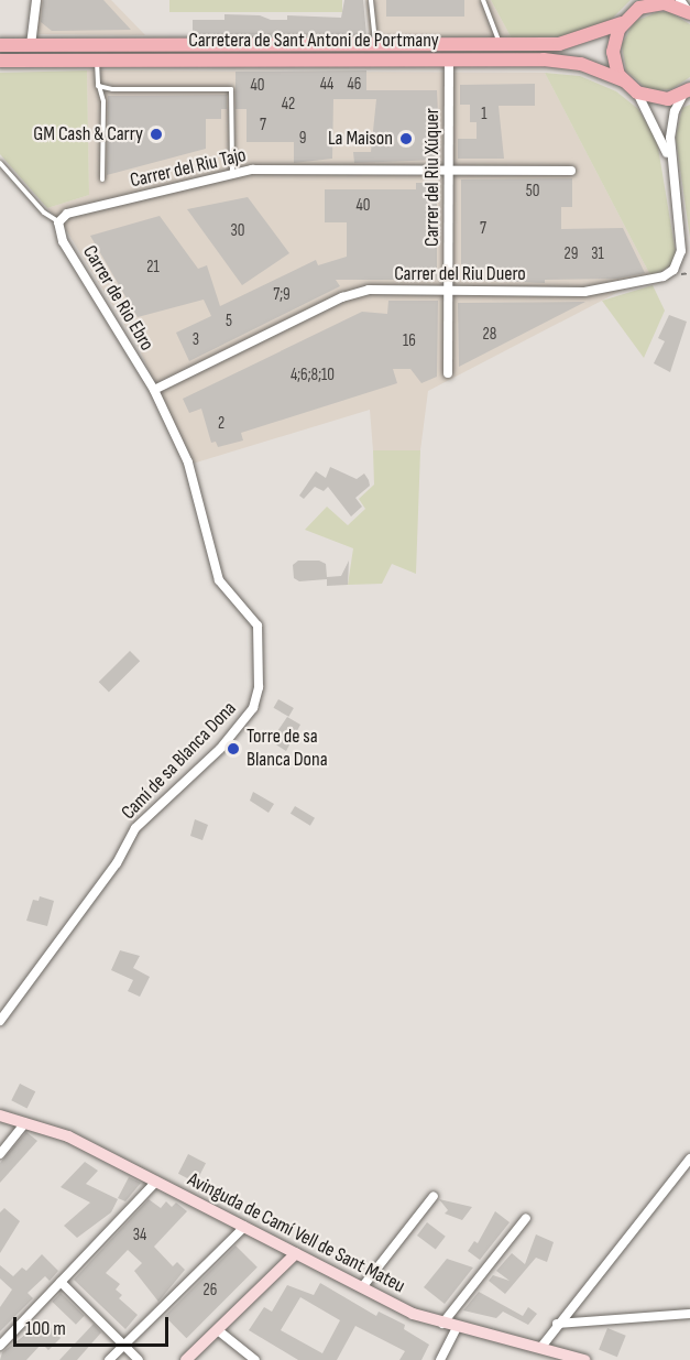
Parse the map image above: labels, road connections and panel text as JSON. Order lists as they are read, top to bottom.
{
  "streets": {
    "main road": ["Carretera de Sant Antoni de Portmany"],
    "street": [
      "Carrer del Riu Tajo",
      "Carrer del Riu Xúquer",
      "Carrer del Riu Duero",
      "Carrer de Rio Ebro",
      "Camí de sa Blanca Dona",
      "Avinguda de Camí Vell de Sant Mateu"
    ]
  },
  "crossings": [
    ["Carretera de Sant Antoni de Portmany", "Carrer del Riu Xúquer"],
    ["Carrer del Riu Tajo", "Carrer del Riu Xúquer"],
    ["Carrer del Riu Tajo", "Carrer de Rio Ebro"],
    ["Carrer del Riu Xúquer", "Carrer del Riu Duero"],
    ["Carrer del Riu Duero", "Carrer de Rio Ebro"],
    ["Carrer del Riu Duero", "Camí de sa Blanca Dona"],
    ["Carrer de Rio Ebro", "Camí de sa Blanca Dona"]
  ],
  "places": ["GM Cash & Carry", "La Maison", "Torre de sa Blanca Dona"],
  "house_numbers": [
    "44",
    "46",
    "40",
    "42",
    "1",
    "7",
    "9",
    "50",
    "40",
    "7",
    "30",
    "29",
    "31",
    "21",
    "7;9",
    "5",
    "28",
    "3",
    "16",
    "4;6;8;10",
    "2",
    "34",
    "26"
  ],
  "scale_bar": "100 m"
}
